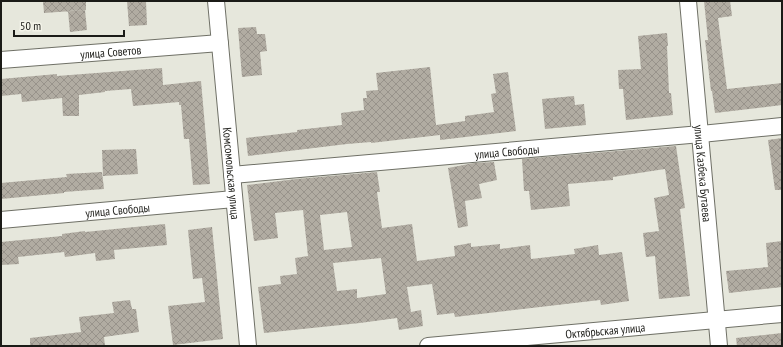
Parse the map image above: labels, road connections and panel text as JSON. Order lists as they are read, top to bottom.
{
  "streets": {
    "street": [
      "улица Советов",
      "улица Свободы",
      "улица Казбека Бутаева",
      "Комсомольская улица",
      "Октябрьская улица"
    ]
  },
  "crossings": [
    ["улица Советов", "Комсомольская улица"],
    ["улица Свободы", "улица Казбека Бутаева"],
    ["улица Свободы", "Комсомольская улица"],
    ["улица Казбека Бутаева", "Октябрьская улица"]
  ],
  "scale_bar": "50 m"
}
